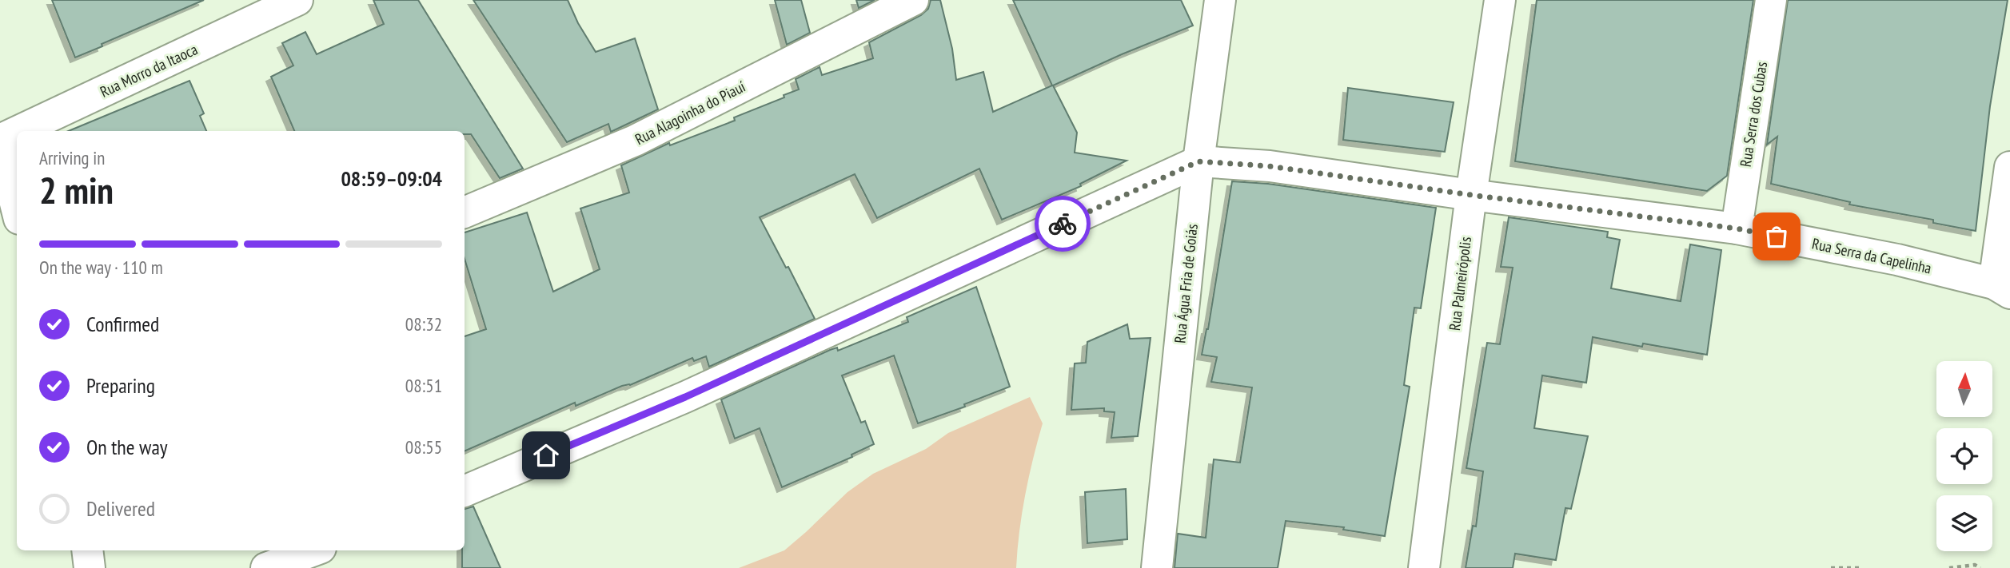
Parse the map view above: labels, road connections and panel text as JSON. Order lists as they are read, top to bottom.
{
  "streets": {
    "street": [
      "Rua Morro da Itaoca",
      "Rua Alagoinha do Piauí",
      "Rua Serra dos Cubas",
      "Rua Serra da Capelinha",
      "Rua Água Fria de Goiás",
      "Rua Palmeirópolis"
    ]
  },
  "crossings": [
    ["Rua Serra dos Cubas", "Rua Serra da Capelinha"],
    ["Rua Serra da Capelinha", "Rua Água Fria de Goiás"],
    ["Rua Serra da Capelinha", "Rua Palmeirópolis"]
  ],
  "north": "top",
  "page": {
    "heading": ["2 min", "Arriving in", "08:59–09:04"],
    "bar": "On the way · 110 m",
    "list": [
      ["Confirmed", "08:32"],
      ["Preparing", "08:51"],
      ["On the way", "08:55"],
      "Delivered"
    ]
  }
}
